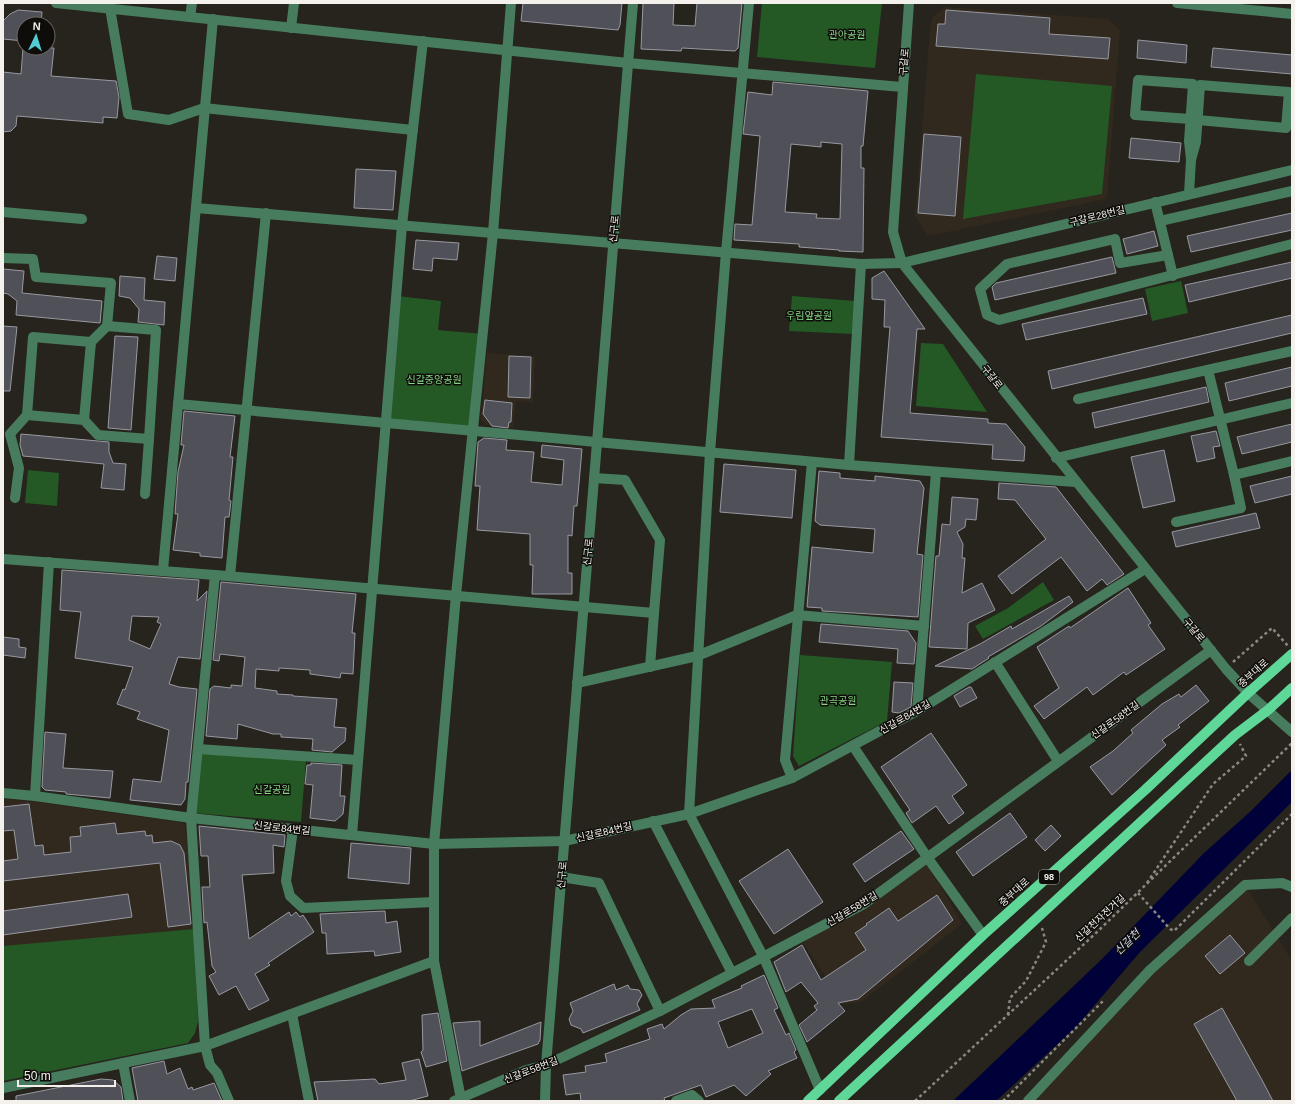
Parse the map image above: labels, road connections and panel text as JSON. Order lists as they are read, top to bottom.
{
  "streets": {
    "main road": ["중부대로", "98"],
    "street": [
      "구갈로",
      "구갈로28번길",
      "신구로",
      "신갈로84번길",
      "신갈로58번길"
    ],
    "path": ["신갈천자전거길"]
  },
  "crossings": [
    ["구갈로", "구갈로28번길"],
    ["구갈로", "중부대로"],
    ["구갈로", "신갈로84번길"],
    ["구갈로", "신갈로58번길"],
    ["구갈로", "98"],
    ["구갈로28번길", "신구로"],
    ["신구로", "신갈로84번길"],
    ["신구로", "신갈로58번길"]
  ],
  "water": ["신갈천"],
  "parks": [
    "관아공원",
    "우림앞공원",
    "신갈중앙공원",
    "관곡공원",
    "신갈공원"
  ],
  "scale_bar": "50 m",
  "north": "top"
}
